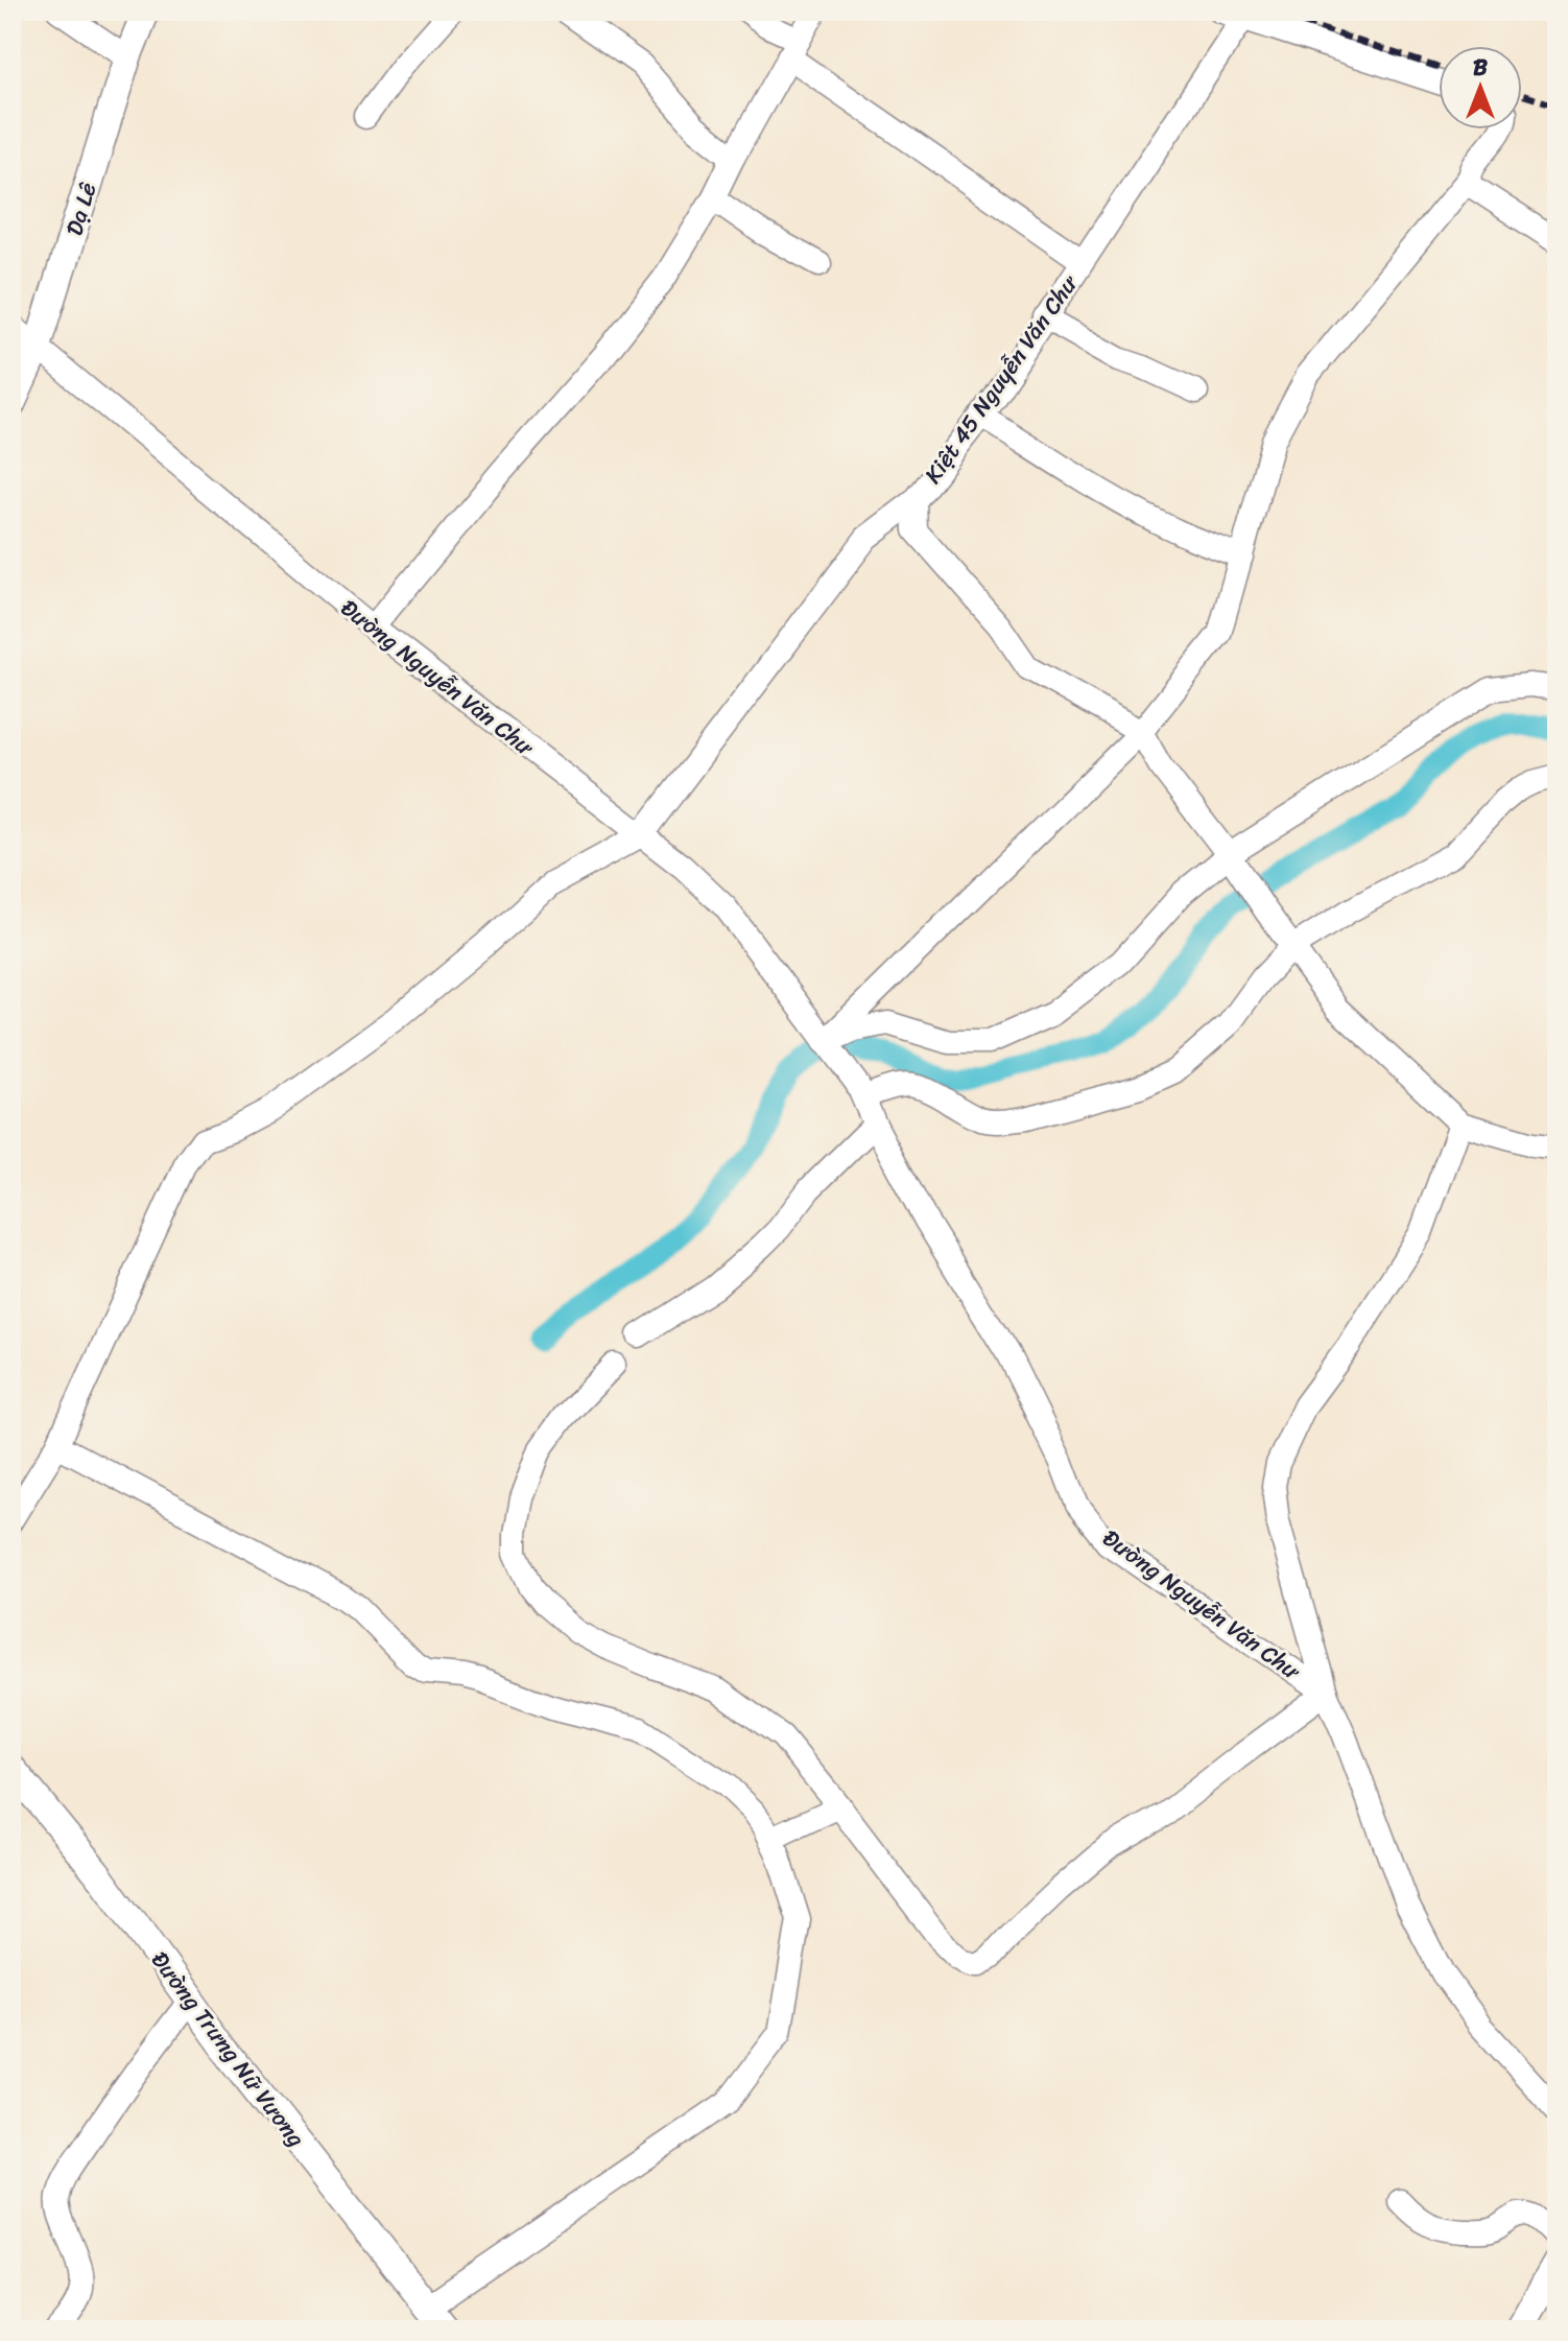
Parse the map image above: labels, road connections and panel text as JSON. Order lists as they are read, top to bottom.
{
  "streets": {
    "street": [
      "Dạ Lê",
      "Kiệt 45 Nguyễn Văn Chư",
      "Đường Nguyễn Văn Chư",
      "Đường Trưng Nữ Vương"
    ]
  },
  "crossings": [
    ["Dạ Lê", "Đường Nguyễn Văn Chư"],
    ["Kiệt 45 Nguyễn Văn Chư", "Đường Nguyễn Văn Chư"]
  ],
  "north": "top"
}
